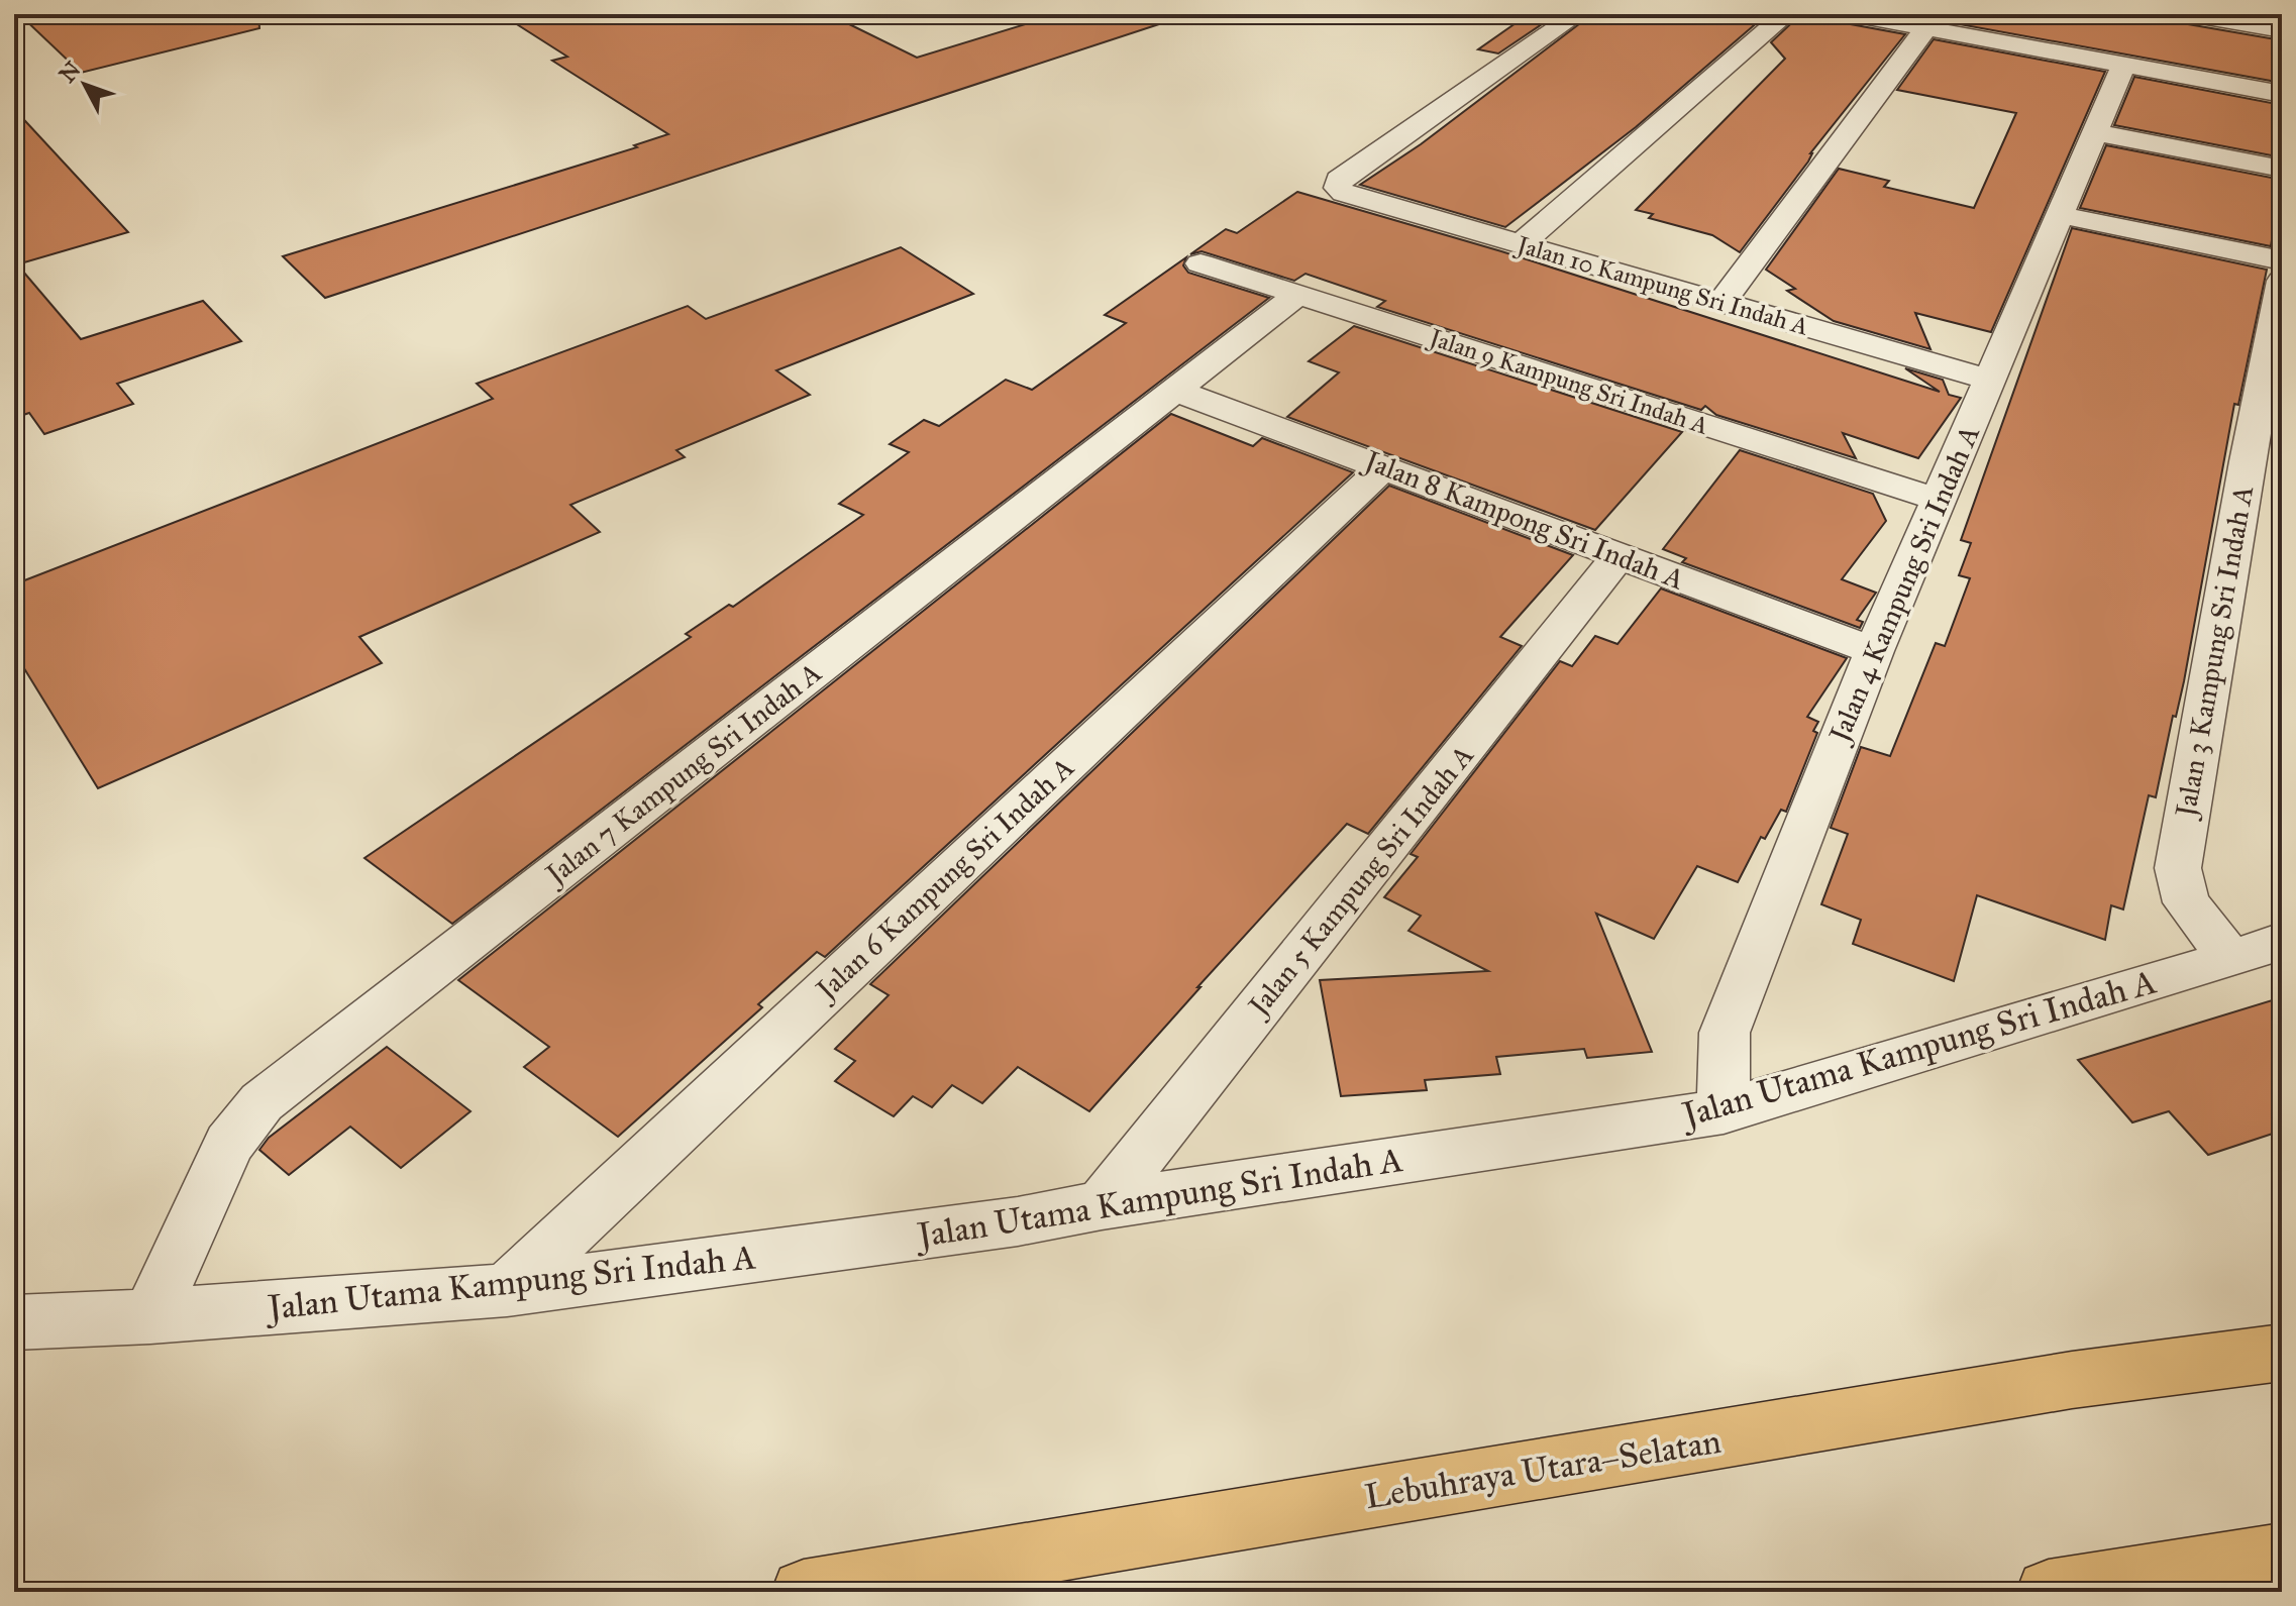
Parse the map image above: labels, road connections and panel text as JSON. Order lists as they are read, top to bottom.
{
  "streets": {
    "highway": ["Lebuhraya Utara–Selatan"],
    "street": [
      "Jalan 10 Kampung Sri Indah A",
      "Jalan 9 Kampung Sri Indah A",
      "Jalan 8 Kampong Sri Indah A",
      "Jalan 4 Kampung Sri Indah A",
      "Jalan 3 Kampung Sri Indah A",
      "Jalan 7 Kampung Sri Indah A",
      "Jalan 6 Kampung Sri Indah A",
      "Jalan 5 Kampung Sri Indah A",
      "Jalan Utama Kampung Sri Indah A"
    ]
  },
  "crossings": [
    ["Jalan 10 Kampung Sri Indah A", "Jalan 4 Kampung Sri Indah A"],
    ["Jalan 9 Kampung Sri Indah A", "Jalan 4 Kampung Sri Indah A"],
    ["Jalan 9 Kampung Sri Indah A", "Jalan 7 Kampung Sri Indah A"],
    ["Jalan 8 Kampong Sri Indah A", "Jalan 4 Kampung Sri Indah A"],
    ["Jalan 8 Kampong Sri Indah A", "Jalan 7 Kampung Sri Indah A"],
    ["Jalan 8 Kampong Sri Indah A", "Jalan 6 Kampung Sri Indah A"],
    ["Jalan 8 Kampong Sri Indah A", "Jalan 5 Kampung Sri Indah A"],
    ["Jalan 4 Kampung Sri Indah A", "Jalan Utama Kampung Sri Indah A"],
    ["Jalan 3 Kampung Sri Indah A", "Jalan Utama Kampung Sri Indah A"],
    ["Jalan 7 Kampung Sri Indah A", "Jalan Utama Kampung Sri Indah A"],
    ["Jalan 6 Kampung Sri Indah A", "Jalan Utama Kampung Sri Indah A"],
    ["Jalan 5 Kampung Sri Indah A", "Jalan Utama Kampung Sri Indah A"]
  ],
  "north": "top left"
}
